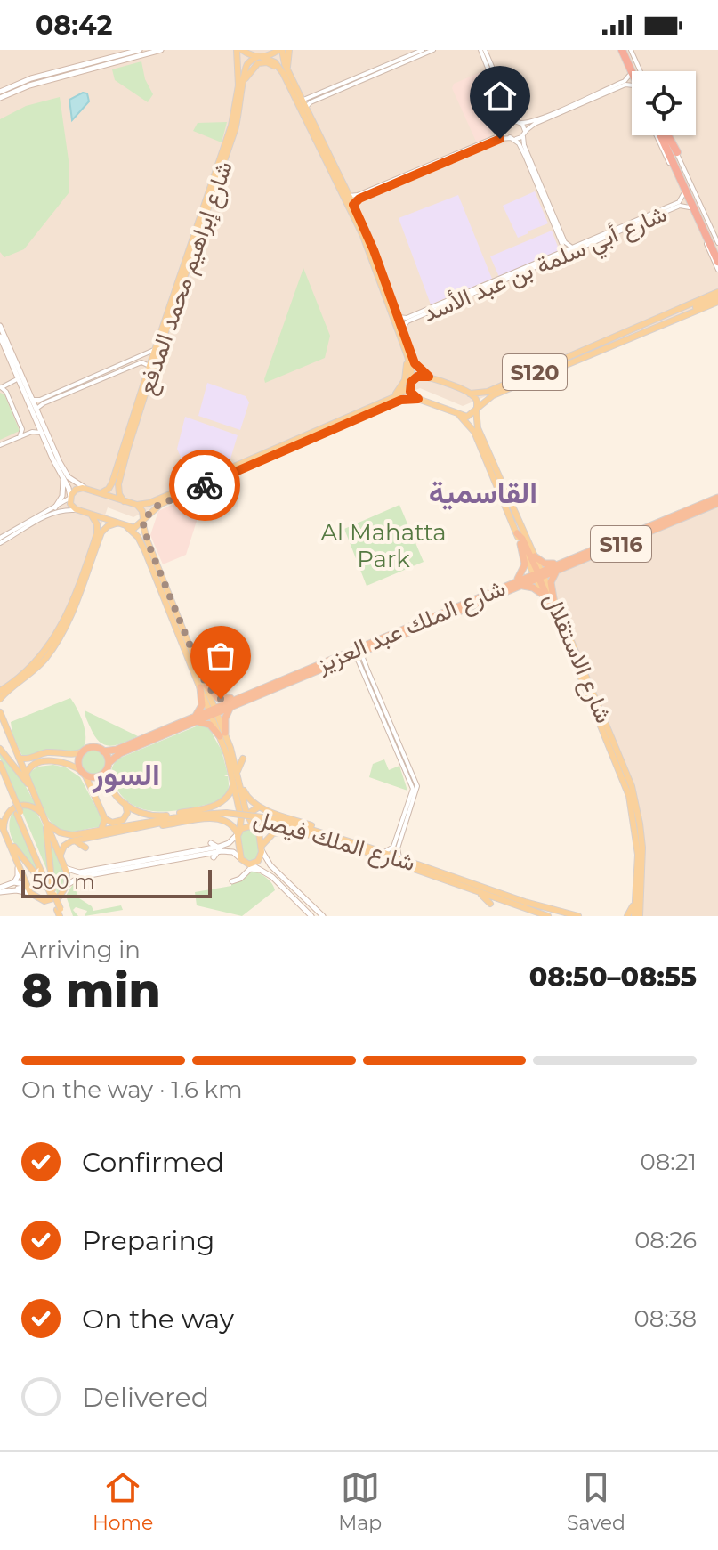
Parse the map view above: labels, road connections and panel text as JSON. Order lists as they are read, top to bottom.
{
  "streets": {
    "highway": ["S116", "شارع الملك عبد العزيز"],
    "main road": [
      "شارع إبراهيم محمد المدفع",
      "S120",
      "شارع الاستقلال",
      "شارع الملك فيصل"
    ],
    "street": ["شارع أبي سلمة بن عبد الأسد"]
  },
  "crossings": [
    ["S120", "شارع الاستقلال"],
    ["شارع الملك عبد العزيز", "شارع الاستقلال"]
  ],
  "districts": ["القاسمية", "السور"],
  "parks": ["Al Mahatta Park"],
  "scale_bar": "500 m",
  "page": {
    "status": "08:42",
    "scale": "500 m",
    "heading": ["8 min", "Arriving in", "08:50–08:55"],
    "bar": "On the way · 1.6 km",
    "list": [
      ["Confirmed", "08:21"],
      ["Preparing", "08:26"],
      ["On the way", "08:38"],
      "Delivered"
    ],
    "tabs": ["Home", "Map", "Saved"]
  }
}
